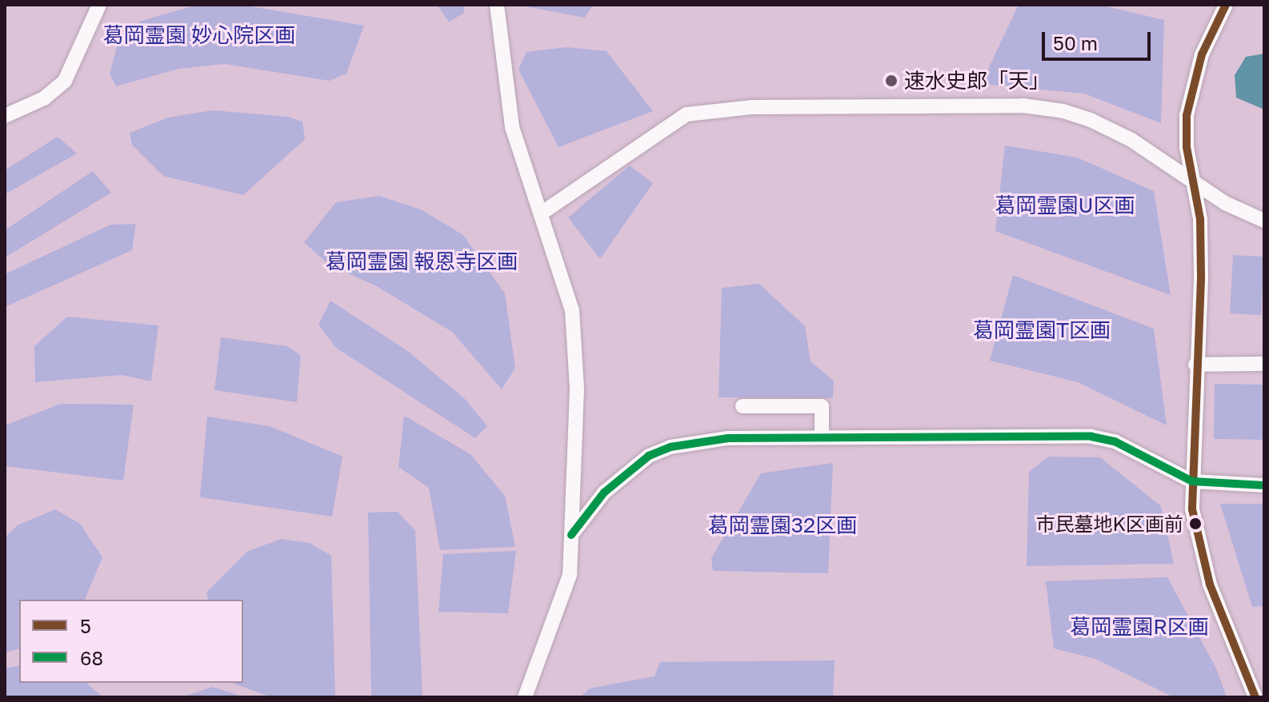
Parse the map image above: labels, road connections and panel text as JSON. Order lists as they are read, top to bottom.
{
  "parks": [
    "葛岡霊園 妙心院区画",
    "葛岡霊園U区画",
    "葛岡霊園 報恩寺区画",
    "葛岡霊園T区画",
    "葛岡霊園32区画",
    "葛岡霊園R区画"
  ],
  "places": ["速水史郎「天」", "市民墓地K区画前"],
  "lines": ["transit line 5", "transit line 68"],
  "legend": ["5", "68"],
  "scale_bar": "50 m"
}
